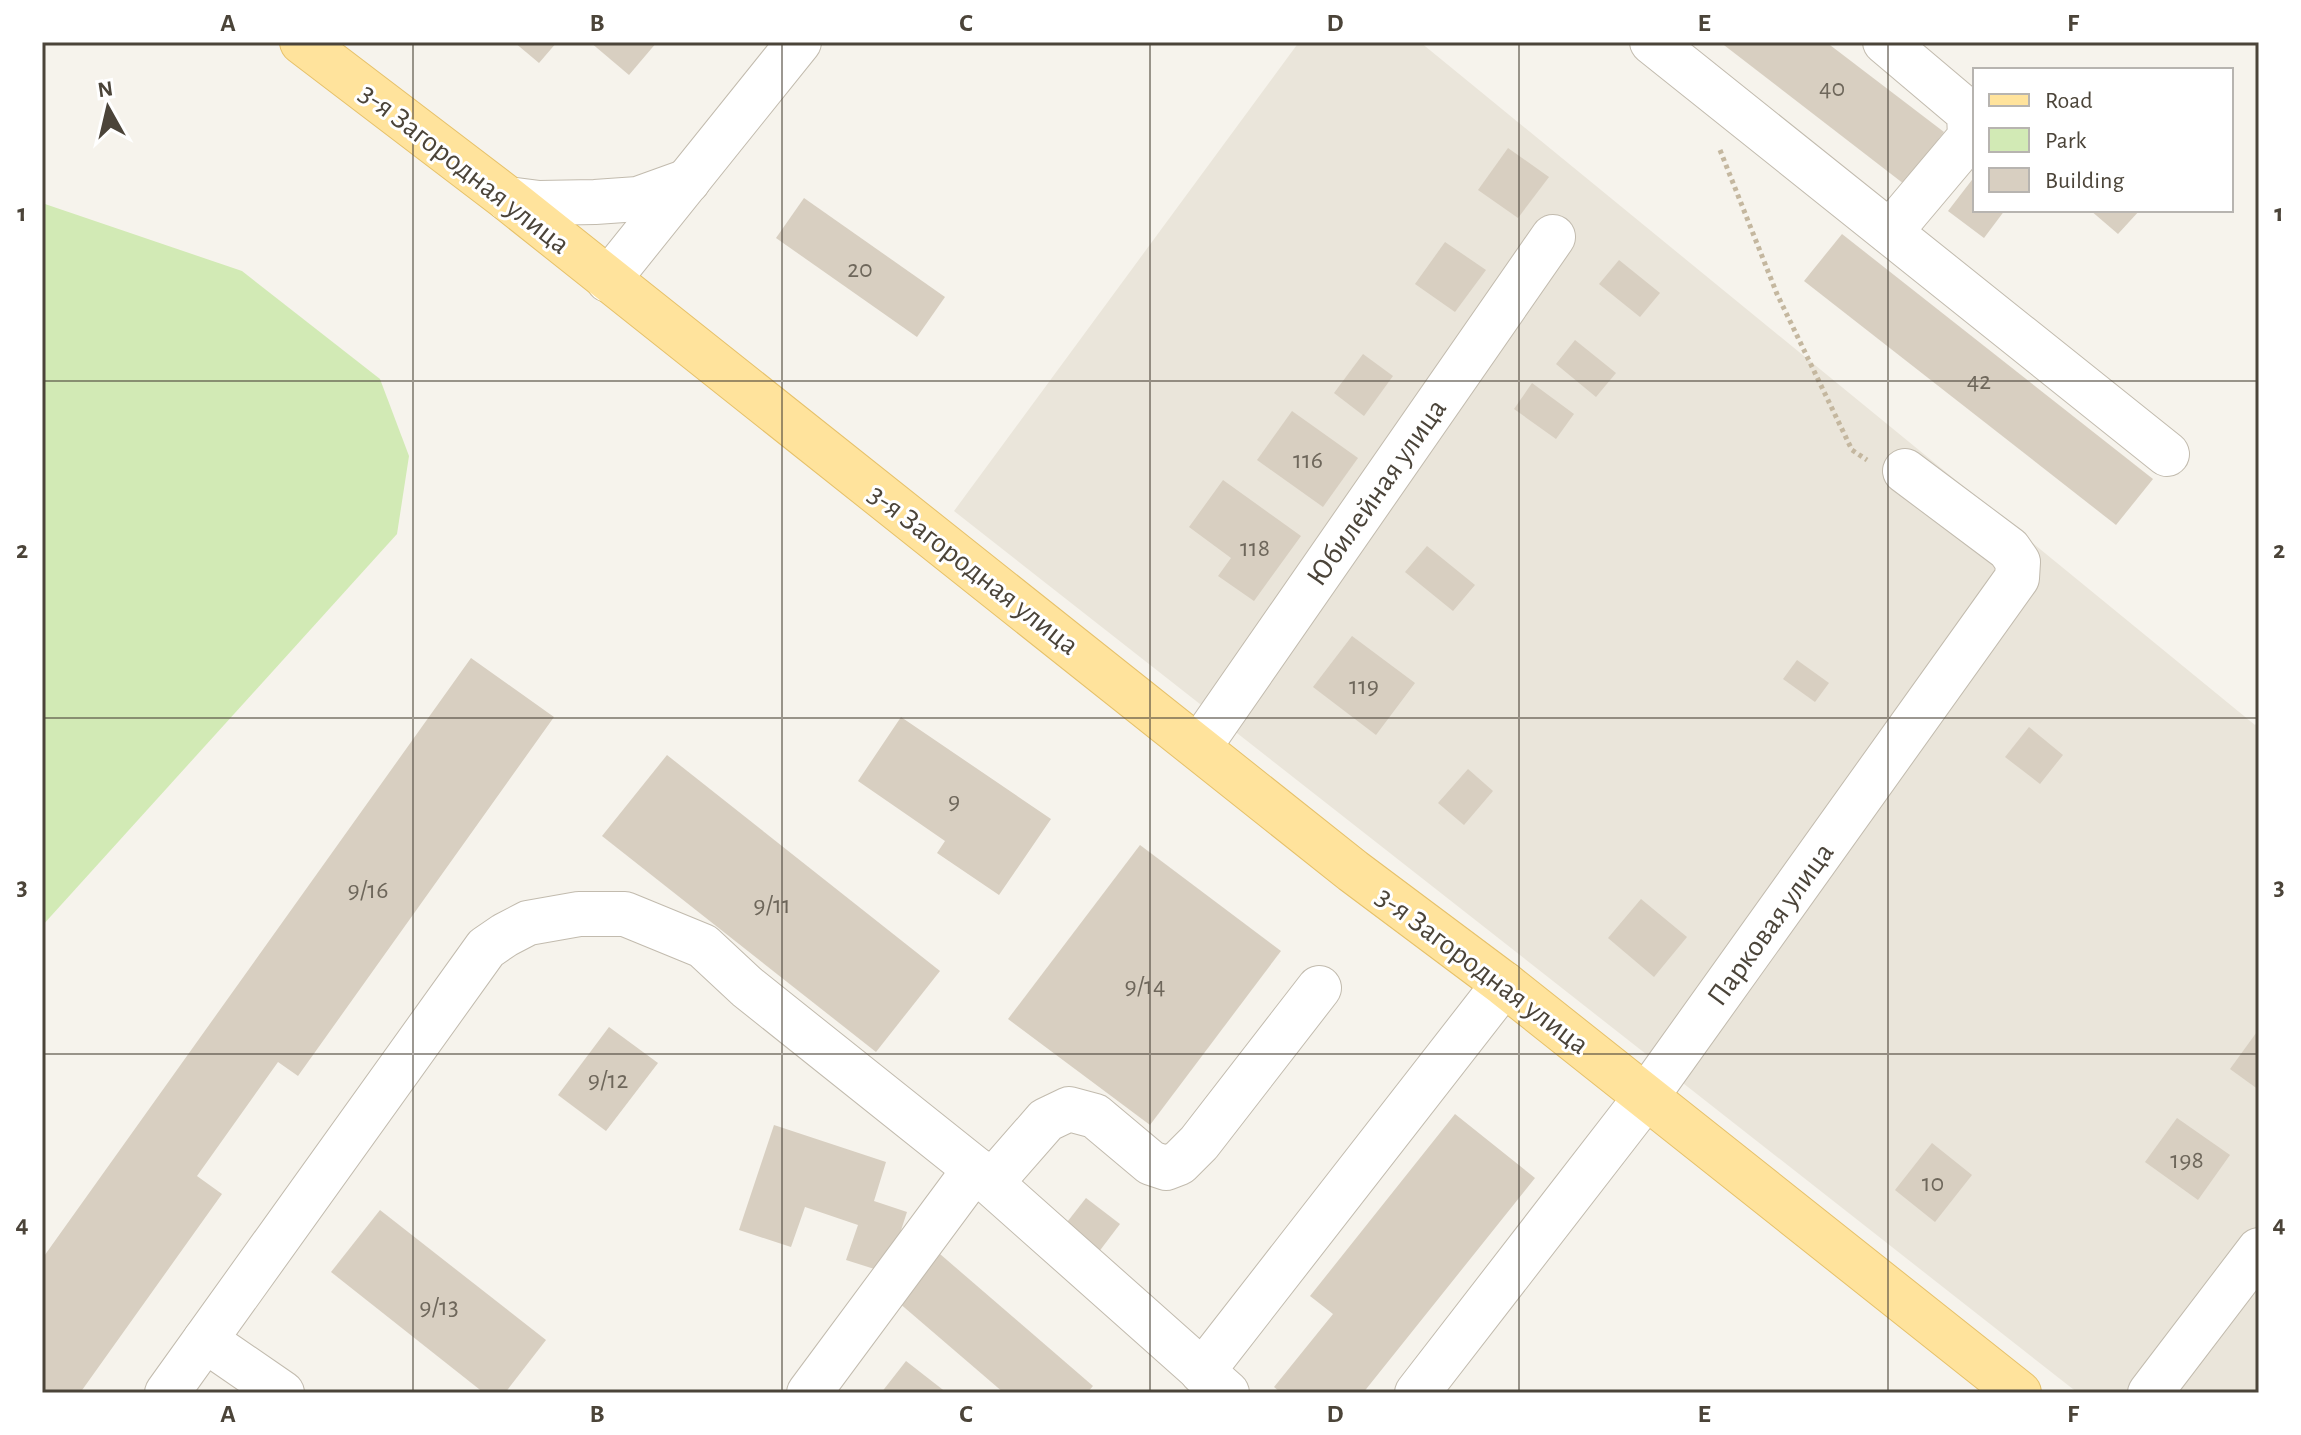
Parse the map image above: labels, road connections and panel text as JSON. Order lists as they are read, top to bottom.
{
  "streets": {
    "main road": ["3-я Загородная улица"],
    "street": ["Юбилейная улица", "Парковая улица"]
  },
  "crossings": [
    ["3-я Загородная улица", "Юбилейная улица"],
    ["3-я Загородная улица", "Парковая улица"]
  ],
  "house_numbers": [
    "40",
    "20",
    "42",
    "116",
    "118",
    "119",
    "9",
    "9/16",
    "9/11",
    "9/14",
    "9/12",
    "198",
    "10",
    "9/13"
  ],
  "legend": ["Road", "Park", "Building"],
  "north": "top",
  "grid": {
    "columns": [
      "A",
      "B",
      "C",
      "D",
      "E",
      "F"
    ],
    "rows": [
      "1",
      "2",
      "3",
      "4"
    ]
  }
}
